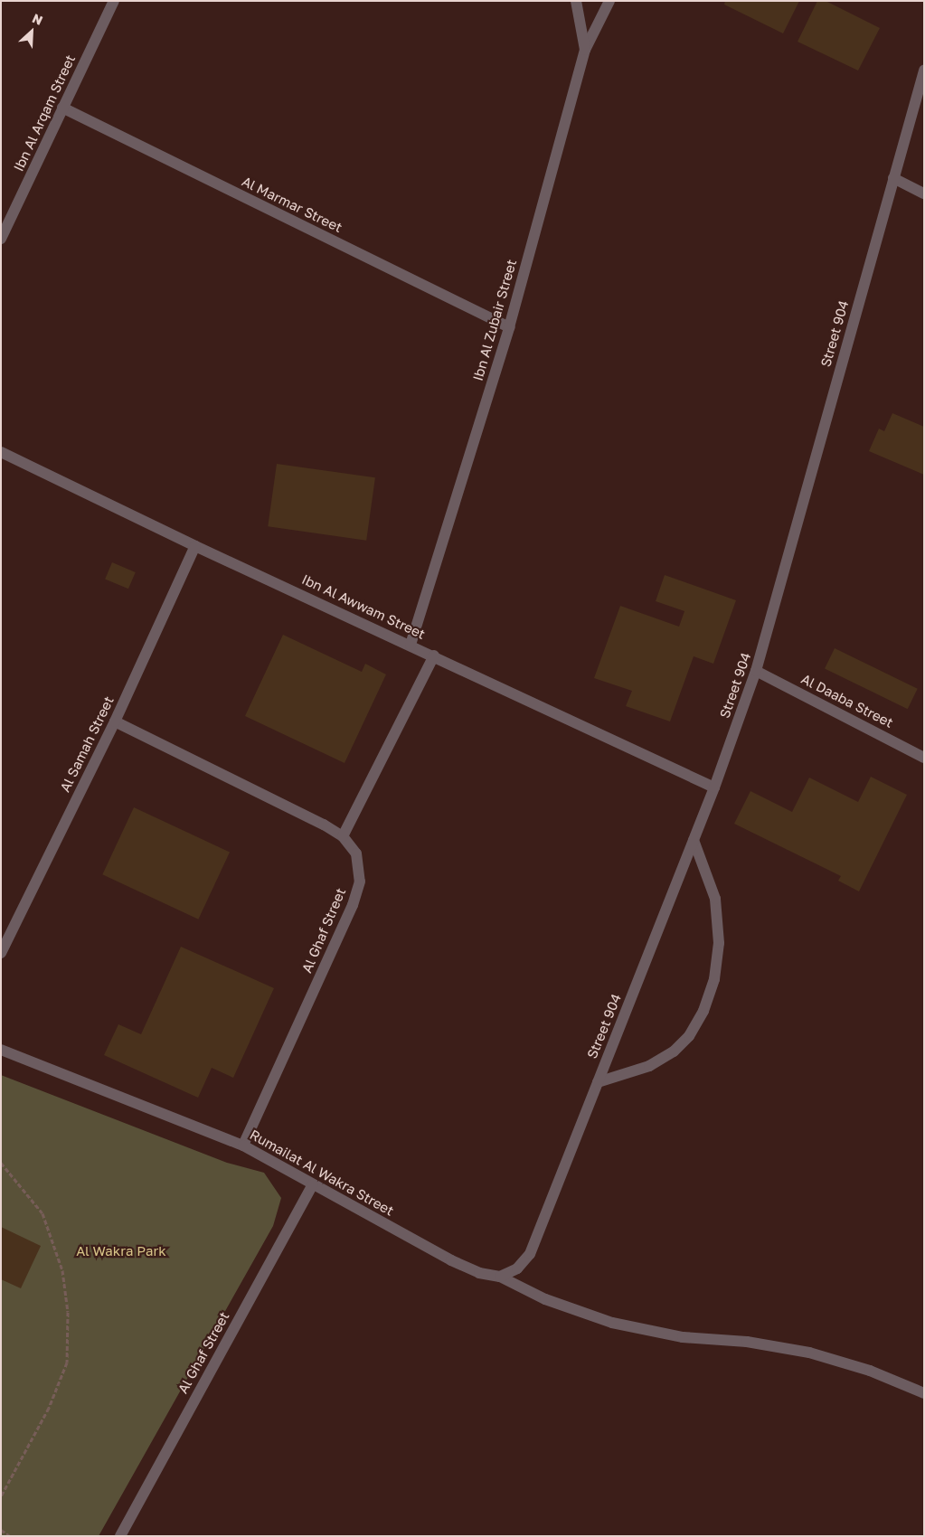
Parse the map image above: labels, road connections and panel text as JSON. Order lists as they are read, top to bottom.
{
  "streets": {
    "street": [
      "Ibn Al Arqam Street",
      "Al Marmar Street",
      "Ibn Al Zubair Street",
      "Street 904",
      "Ibn Al Awwam Street",
      "Al Daaba Street",
      "Al Samah Street",
      "Al Ghaf Street",
      "Rumailat Al Wakra Street"
    ]
  },
  "crossings": [
    ["Ibn Al Arqam Street", "Al Marmar Street"],
    ["Al Marmar Street", "Ibn Al Zubair Street"],
    ["Ibn Al Zubair Street", "Ibn Al Awwam Street"],
    ["Street 904", "Ibn Al Awwam Street"],
    ["Street 904", "Al Daaba Street"],
    ["Street 904", "Rumailat Al Wakra Street"],
    ["Ibn Al Awwam Street", "Al Samah Street"],
    ["Al Samah Street", "Al Ghaf Street"],
    ["Al Ghaf Street", "Rumailat Al Wakra Street"]
  ],
  "parks": ["Al Wakra Park"],
  "north": "top right"
}
